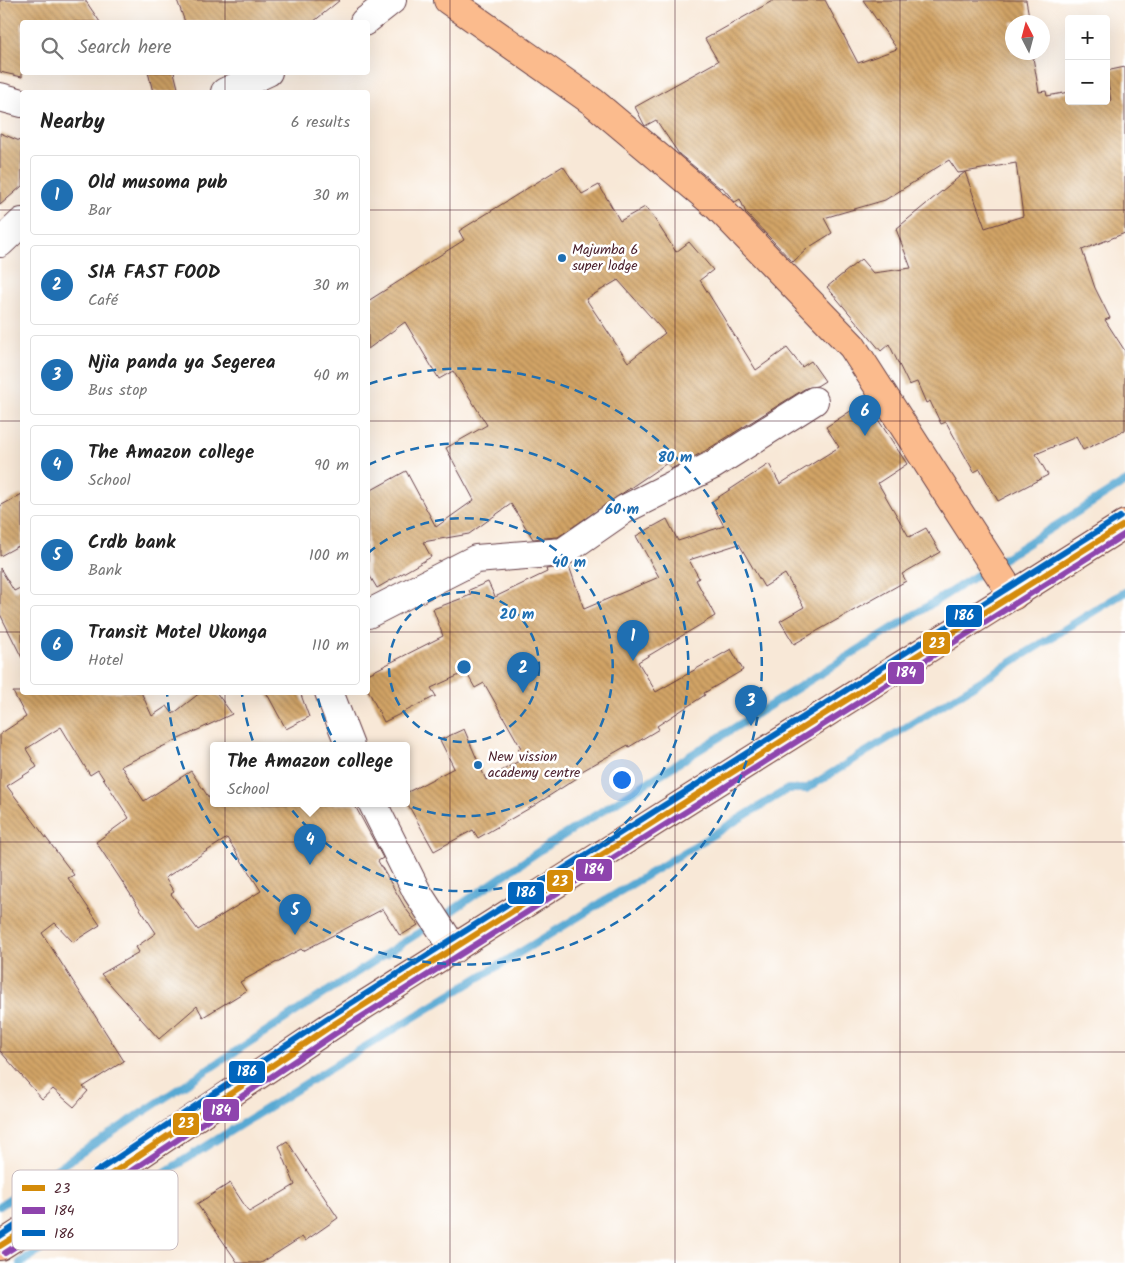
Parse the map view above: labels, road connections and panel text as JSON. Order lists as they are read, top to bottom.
{
  "places": ["Majumba 6 super lodge", "New vission academy centre"],
  "lines": ["transit line 186", "transit line 23", "transit line 184"],
  "legend": ["23", "184", "186"],
  "north": "top",
  "page": {
    "map_buttons": ["+", "−"],
    "search": "Search here",
    "heading": ["Nearby", "6 results"],
    "list": [
      {
        "mark": "1",
        "name": "Old musoma pub",
        "note": "Bar",
        "value": "30 m"
      },
      {
        "mark": "2",
        "name": "SIA FAST FOOD",
        "note": "Café",
        "value": "30 m"
      },
      {
        "mark": "3",
        "name": "Njia panda ya Segerea",
        "note": "Bus stop",
        "value": "40 m"
      },
      {
        "mark": "4",
        "name": "The Amazon college",
        "note": "School",
        "value": "90 m"
      },
      {
        "mark": "5",
        "name": "Crdb bank",
        "note": "Bank",
        "value": "100 m"
      },
      {
        "mark": "6",
        "name": "Transit Motel Ukonga",
        "note": "Hotel",
        "value": "110 m"
      }
    ],
    "pins": [
      "6",
      "1",
      "2",
      "3",
      "4",
      "5"
    ],
    "popup": ["The Amazon college", "School"]
  },
  "rings": [
    "80 m",
    "60 m",
    "40 m",
    "20 m"
  ]
}
